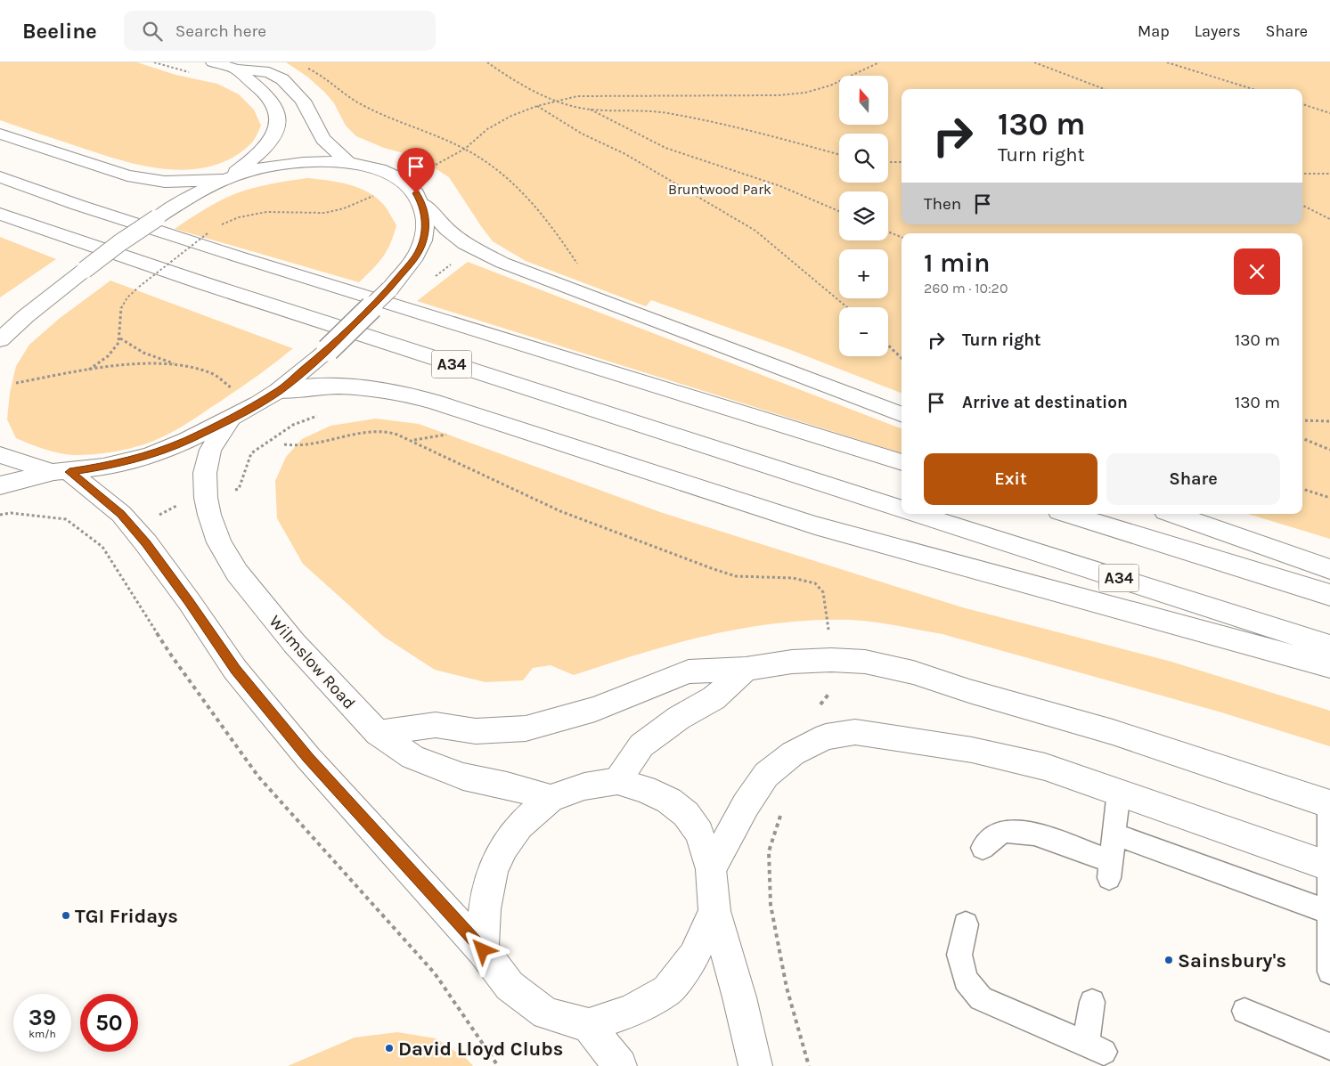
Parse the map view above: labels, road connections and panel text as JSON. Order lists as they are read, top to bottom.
{
  "streets": {
    "main road": ["A34", "Wilmslow Road"]
  },
  "parks": ["Bruntwood Park"],
  "places": ["TGI Fridays", "Sainsbury's", "David Lloyd Clubs"],
  "north": "top",
  "page": {
    "header": "Beeline",
    "search": "Search here",
    "nav": ["Map", "Layers", "Share"],
    "map_buttons": ["+", "−"],
    "turn": ["130 m", "Turn right"],
    "then": "Then",
    "heading": ["1 min", "260 m · 10:20"],
    "list": [
      {
        "name": "Turn right",
        "value": "130 m"
      },
      {
        "name": "Arrive at destination",
        "value": "130 m"
      }
    ],
    "buttons": ["Exit", "Share"],
    "speed": "39 km/h",
    "limit": "50"
  }
}
